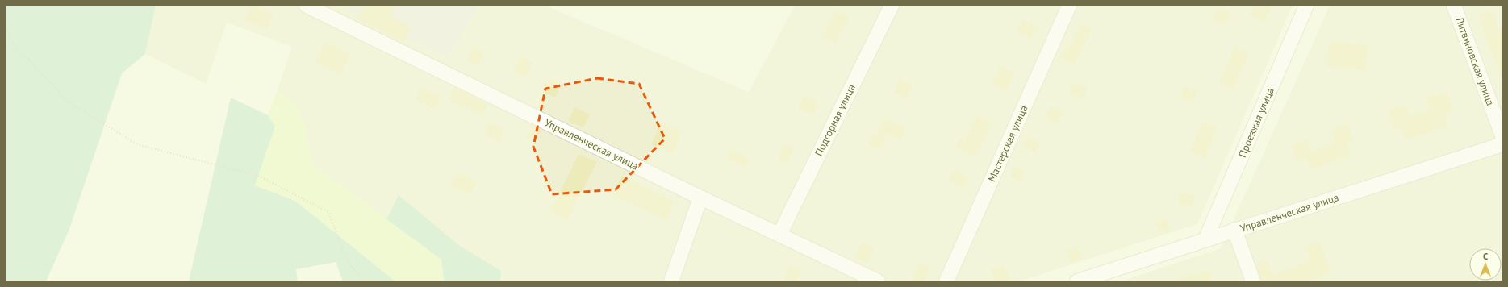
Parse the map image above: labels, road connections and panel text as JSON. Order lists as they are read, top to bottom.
{
  "streets": {
    "street": [
      "Литвиновская улица",
      "Подгорная улица",
      "Проезжая улица",
      "Мастерская улица",
      "Управленческая улица"
    ]
  },
  "crossings": [
    ["Подгорная улица", "Управленческая улица"],
    ["Проезжая улица", "Управленческая улица"]
  ],
  "north": "top"
}
